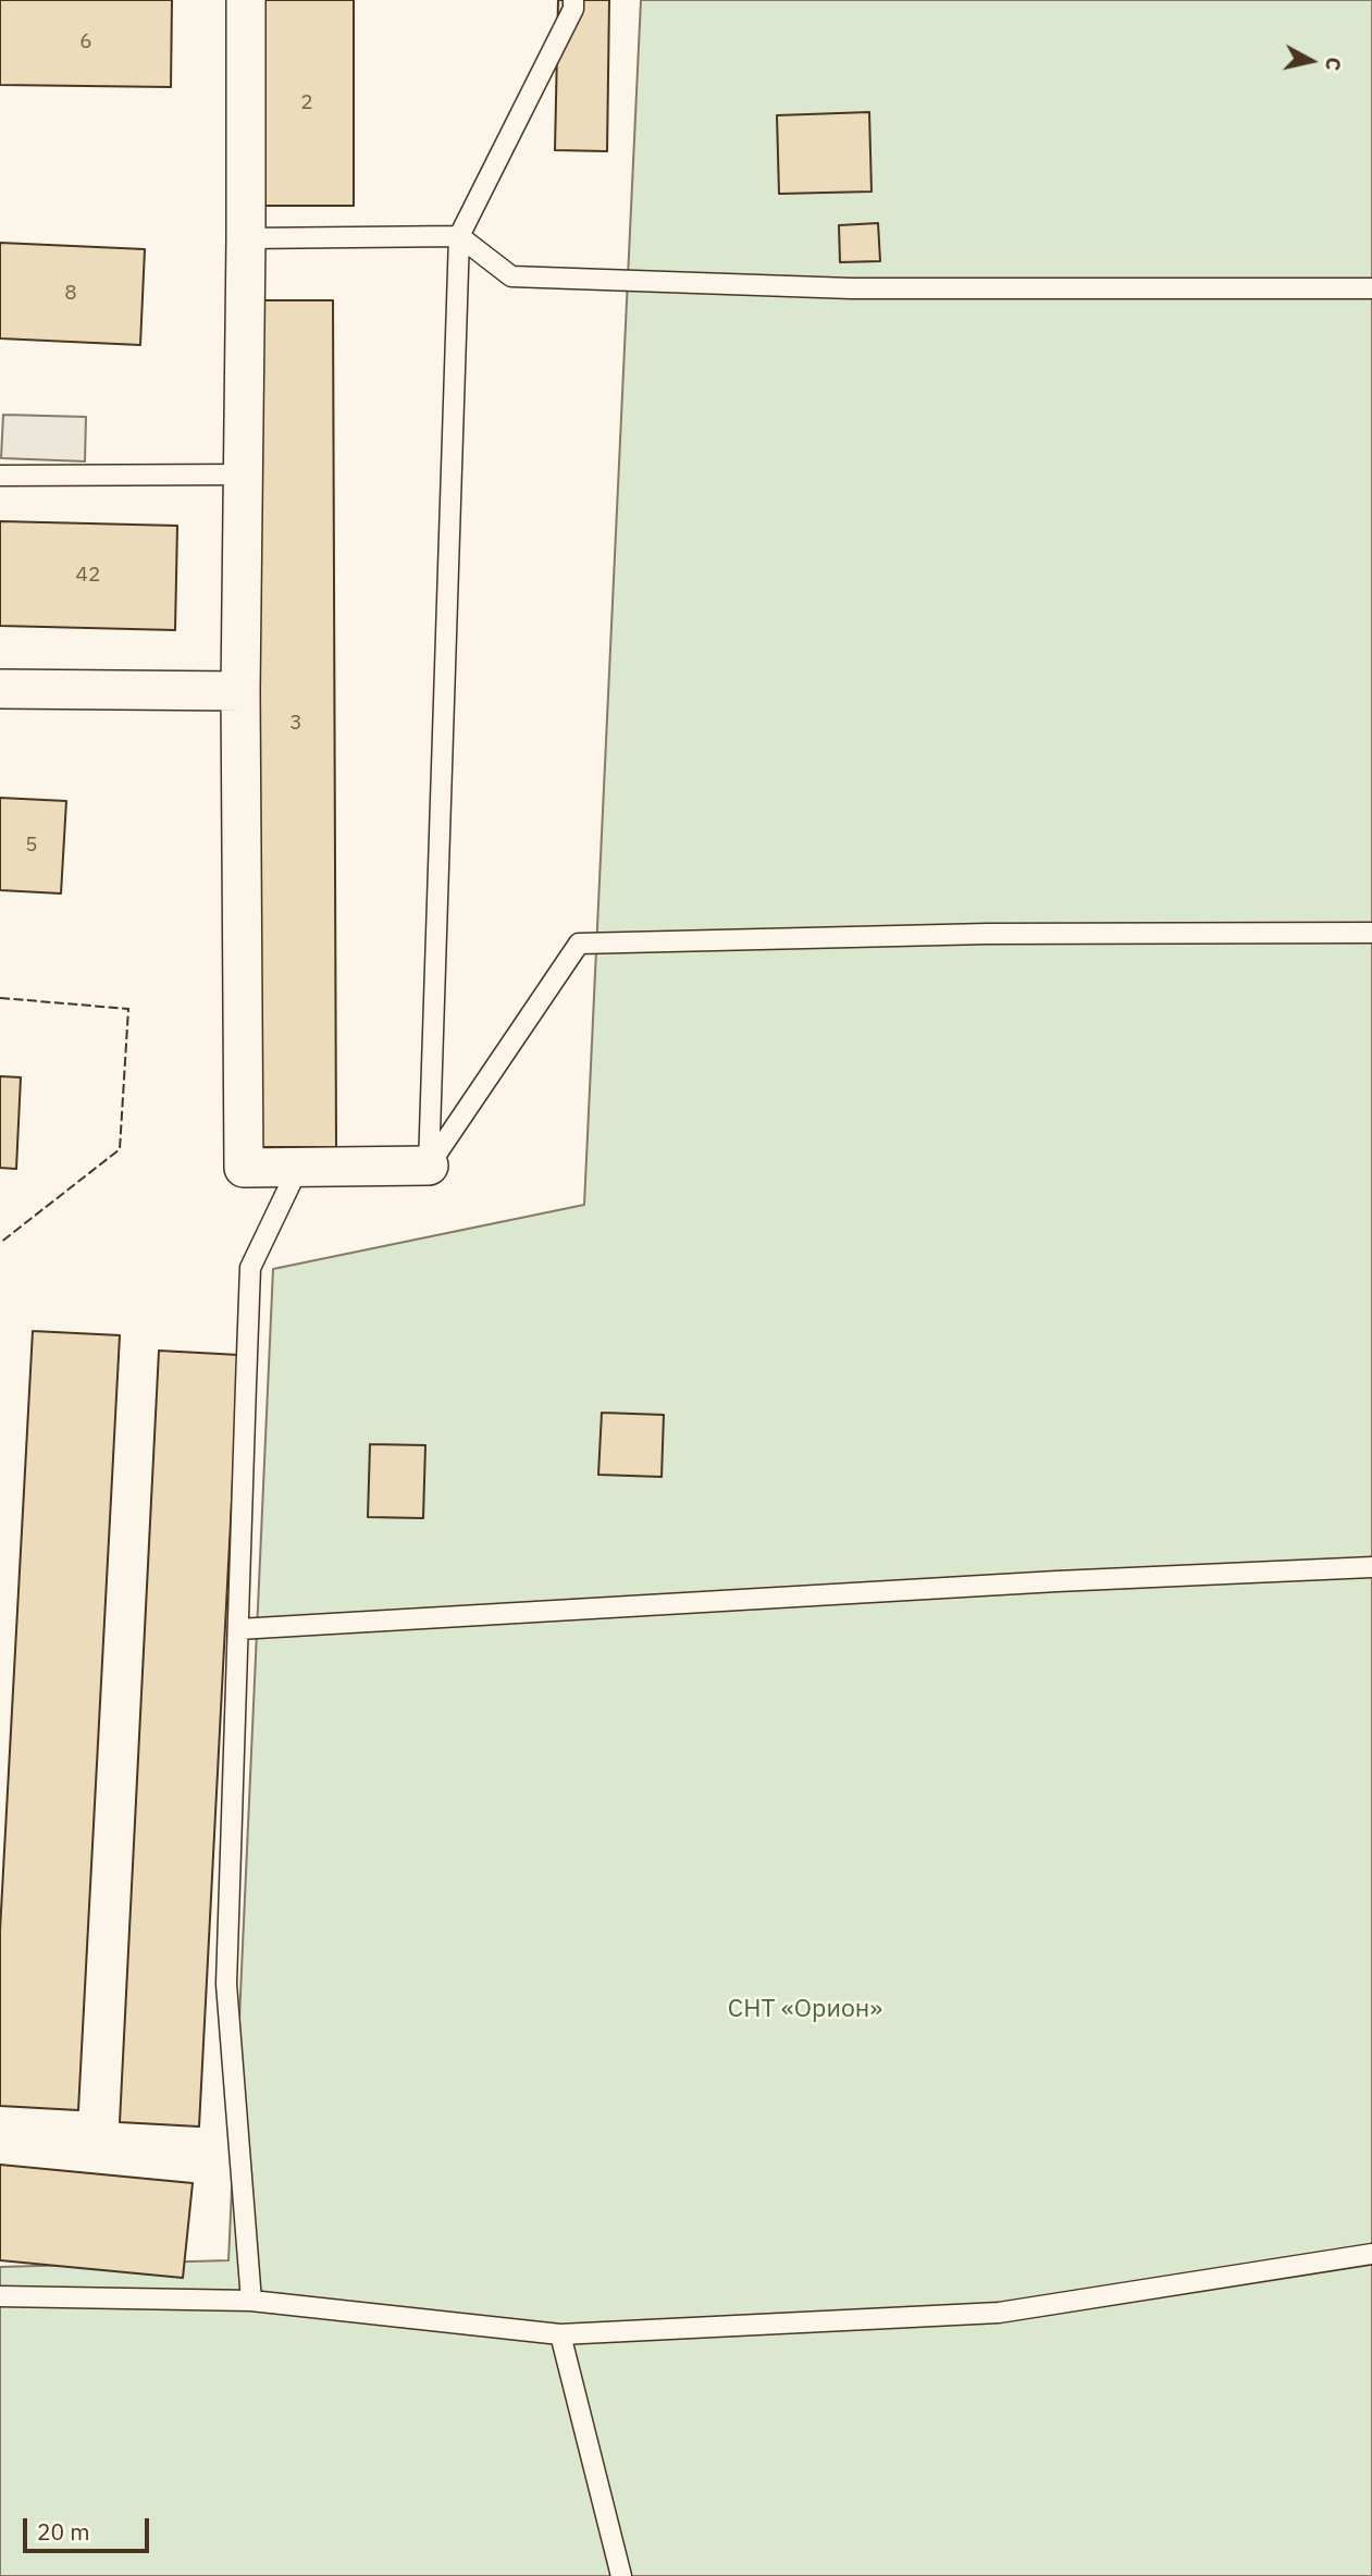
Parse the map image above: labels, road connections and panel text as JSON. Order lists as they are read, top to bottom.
{
  "parks": ["СНТ «Орион»"],
  "house_numbers": [
    "6",
    "2",
    "8",
    "42",
    "3",
    "5"
  ],
  "scale_bar": "20 m",
  "north": "right"
}
